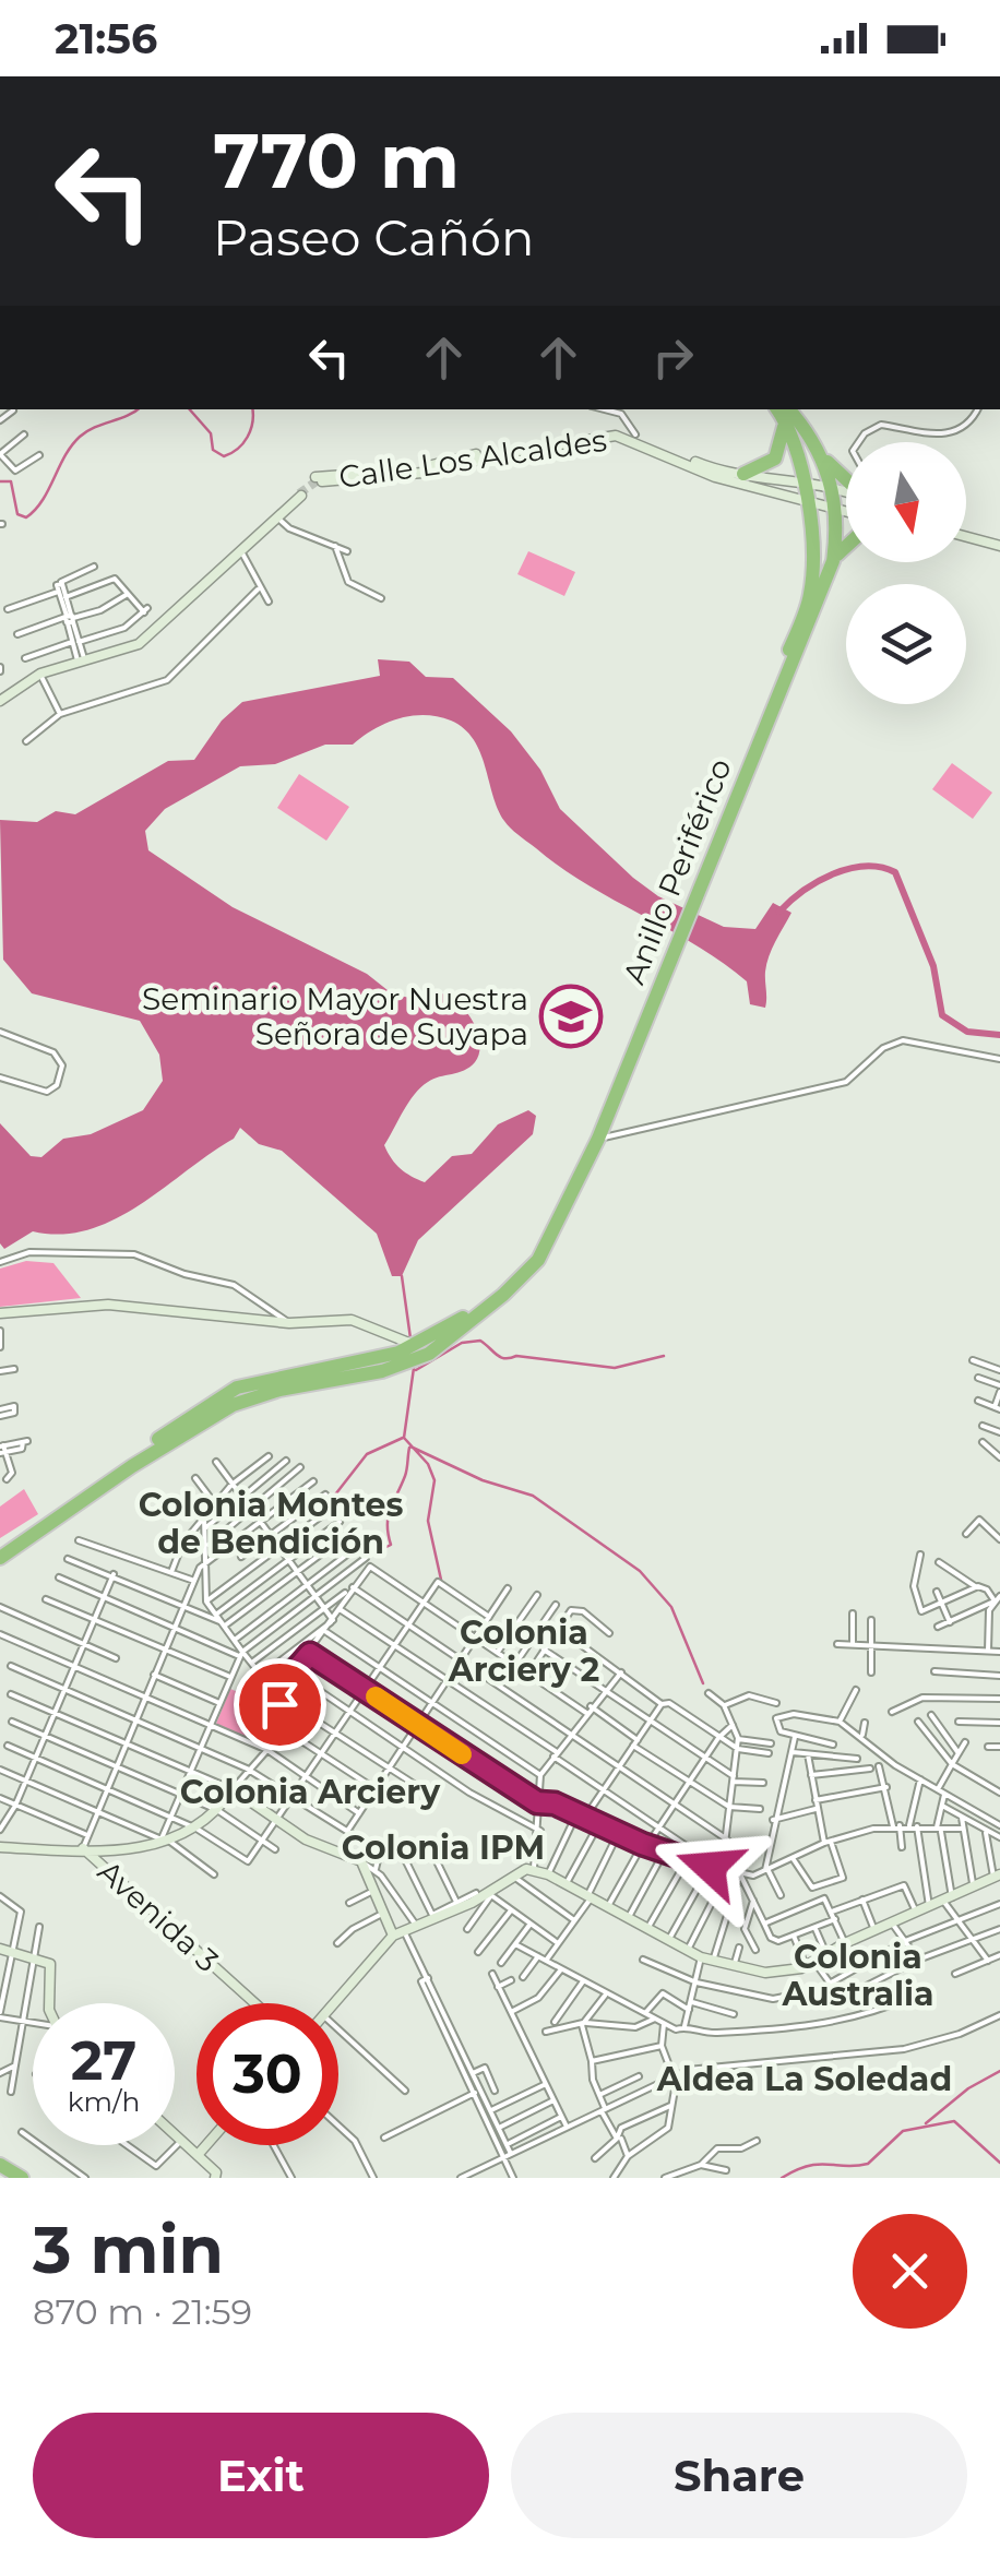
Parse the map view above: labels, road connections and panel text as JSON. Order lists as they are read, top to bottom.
{
  "streets": {
    "highway": ["Anillo Periférico"],
    "street": ["Calle Los Alcaldes", "Avenida 3"]
  },
  "crossings": [
    ["Calle Los Alcaldes", "Anillo Periférico"]
  ],
  "districts": [
    "Colonia Montes de Bendición",
    "Colonia Arciery 2",
    "Colonia Arciery",
    "Colonia IPM",
    "Colonia Australia",
    "Aldea La Soledad"
  ],
  "places": {
    "school or university": ["Seminario Mayor Nuestra Señora de Suyapa"]
  },
  "north": "bottom",
  "page": {
    "status": "21:56",
    "turn": ["770 m", "Paseo Cañón"],
    "speed": "27 km/h",
    "limit": "30",
    "heading": ["3 min", "870 m · 21:59"],
    "buttons": ["Exit", "Share"]
  }
}
